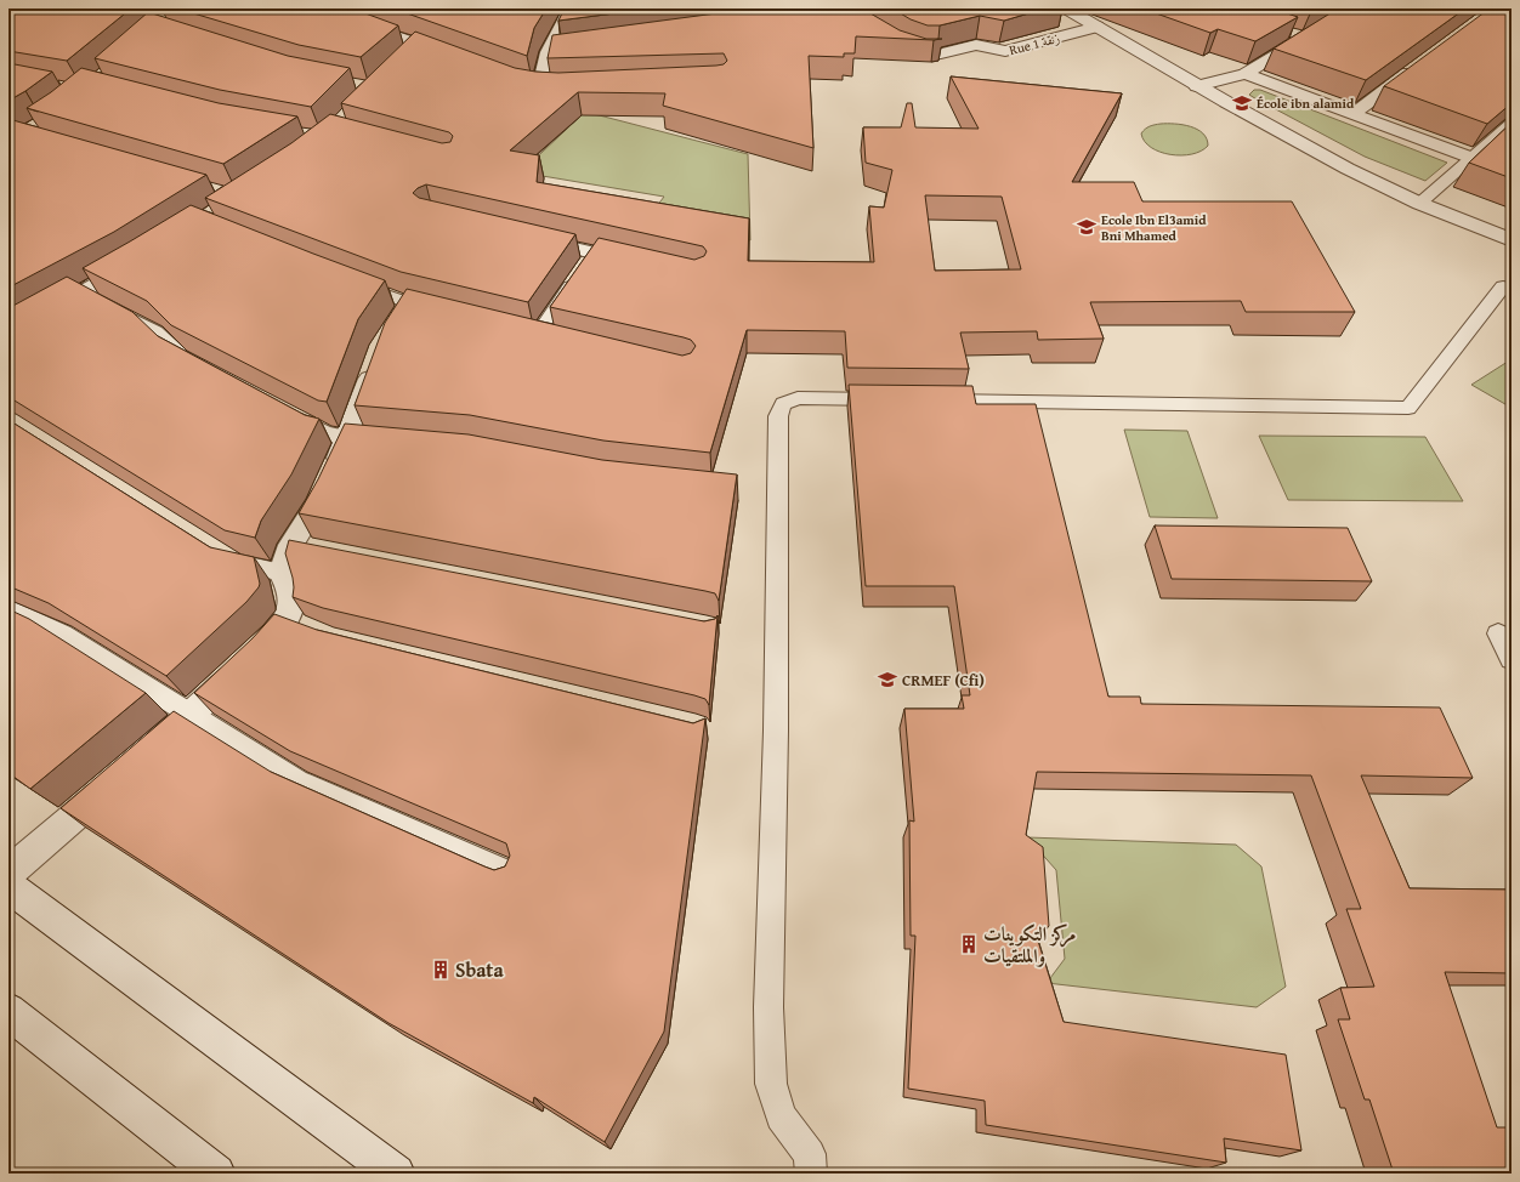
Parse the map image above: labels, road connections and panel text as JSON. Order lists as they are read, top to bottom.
{
  "streets": {
    "street": ["Rue 1 زنقة"]
  },
  "places": {
    "school or university": ["École ibn alamid", "Ecole Ibn El3amid Bni Mhamed", "CRMEF (Cfi)"],
    "building": ["مركز التكوينات والملتقيات", "Sbata"]
  }
}
